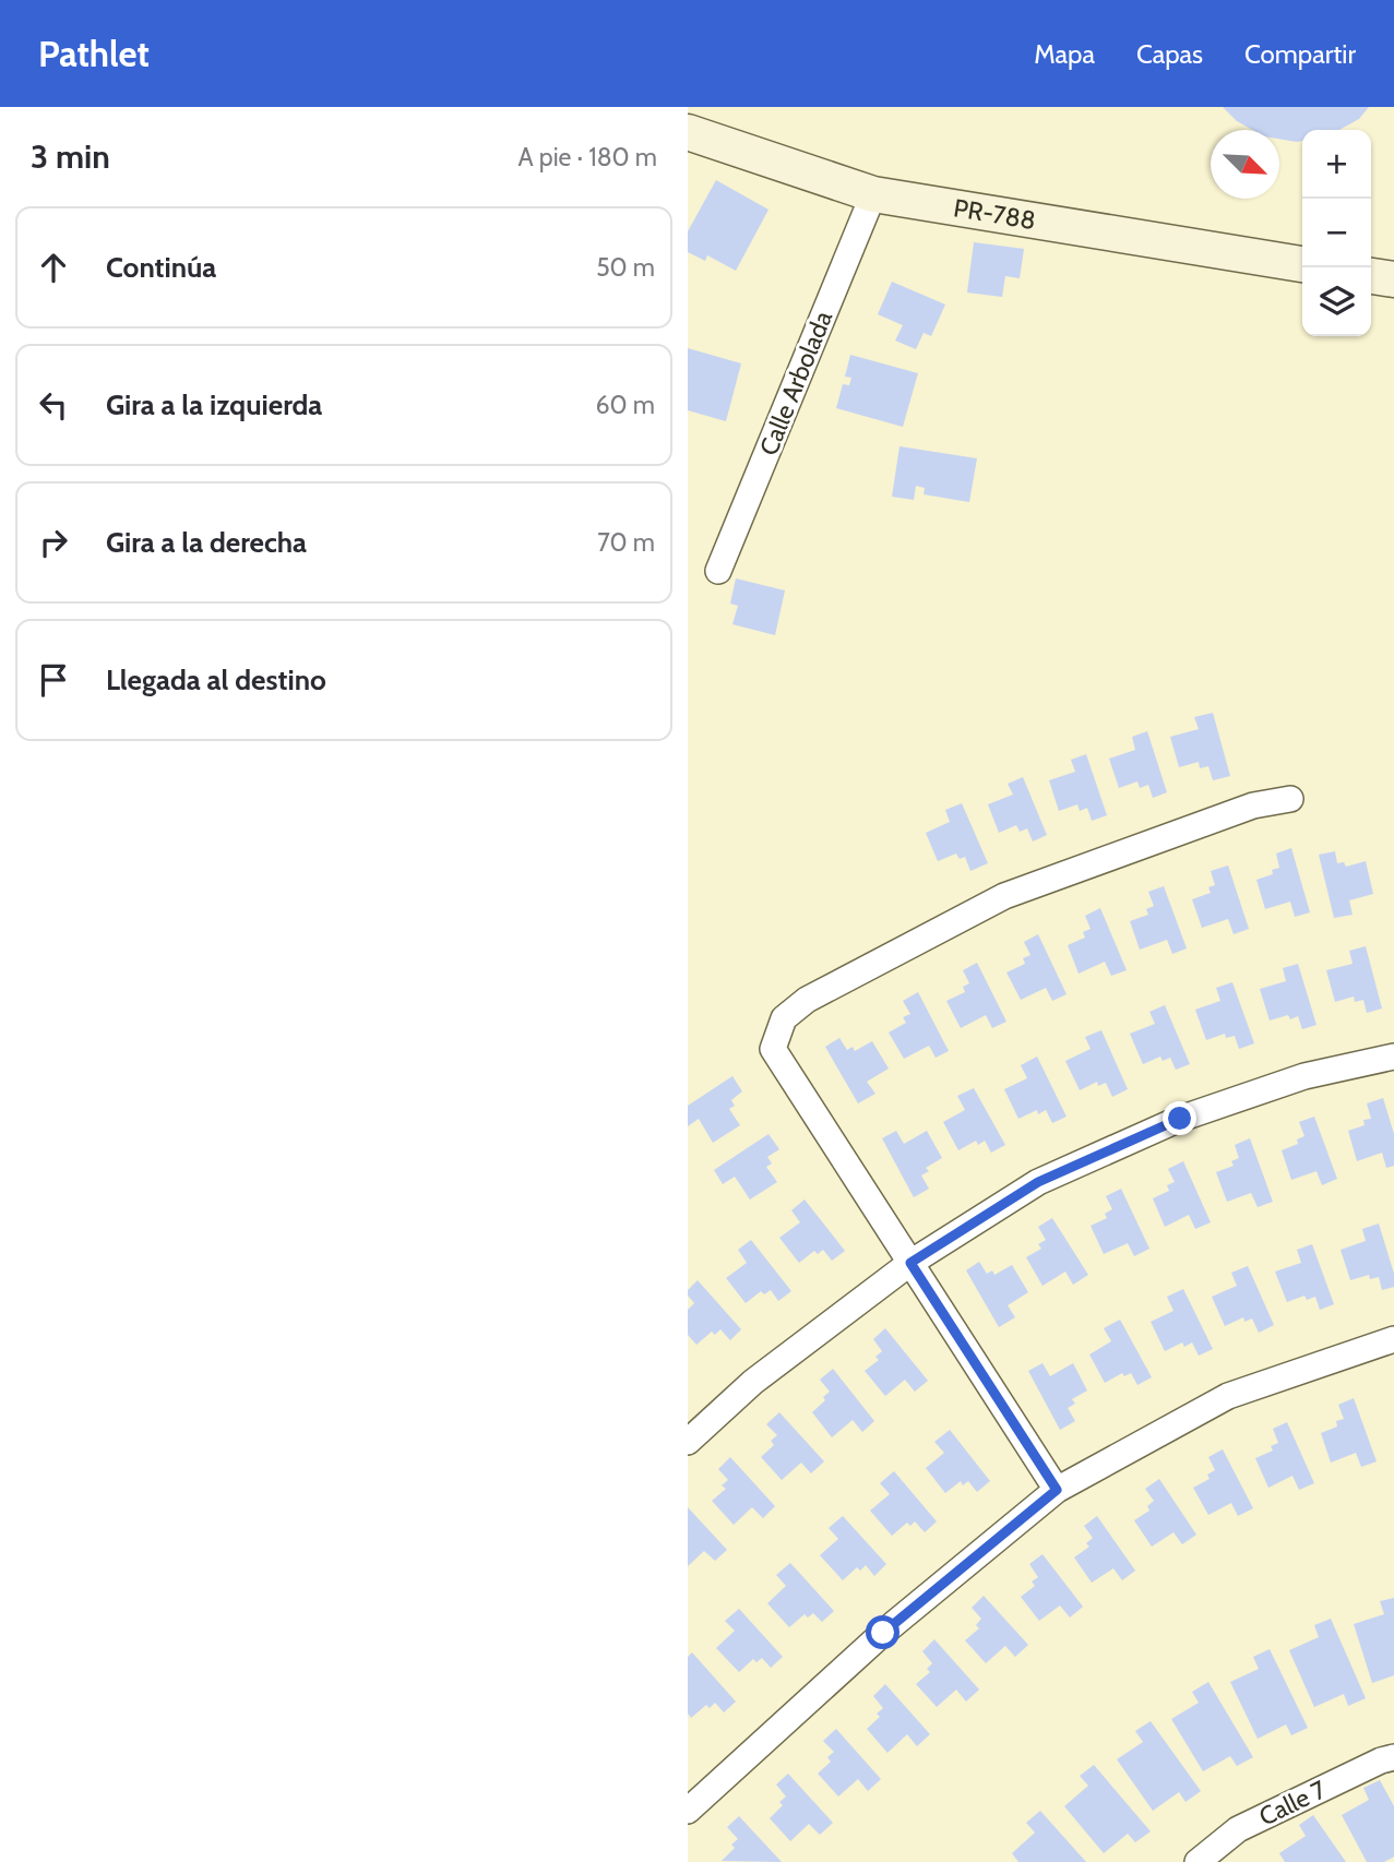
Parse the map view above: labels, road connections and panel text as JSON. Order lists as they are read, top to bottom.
{
  "streets": {
    "street": ["PR-788", "Calle Arbolada", "Calle 7"]
  },
  "crossings": [
    ["PR-788", "Calle Arbolada"]
  ],
  "north": "bottom right",
  "page": {
    "header": "Pathlet",
    "nav": ["Mapa", "Capas", "Compartir"],
    "heading": ["3 min", "A pie · 180 m"],
    "map_buttons": ["+", "−"],
    "list": [
      ["Continúa", "50 m"],
      ["Gira a la izquierda", "60 m"],
      ["Gira a la derecha", "70 m"],
      "Llegada al destino"
    ]
  }
}
